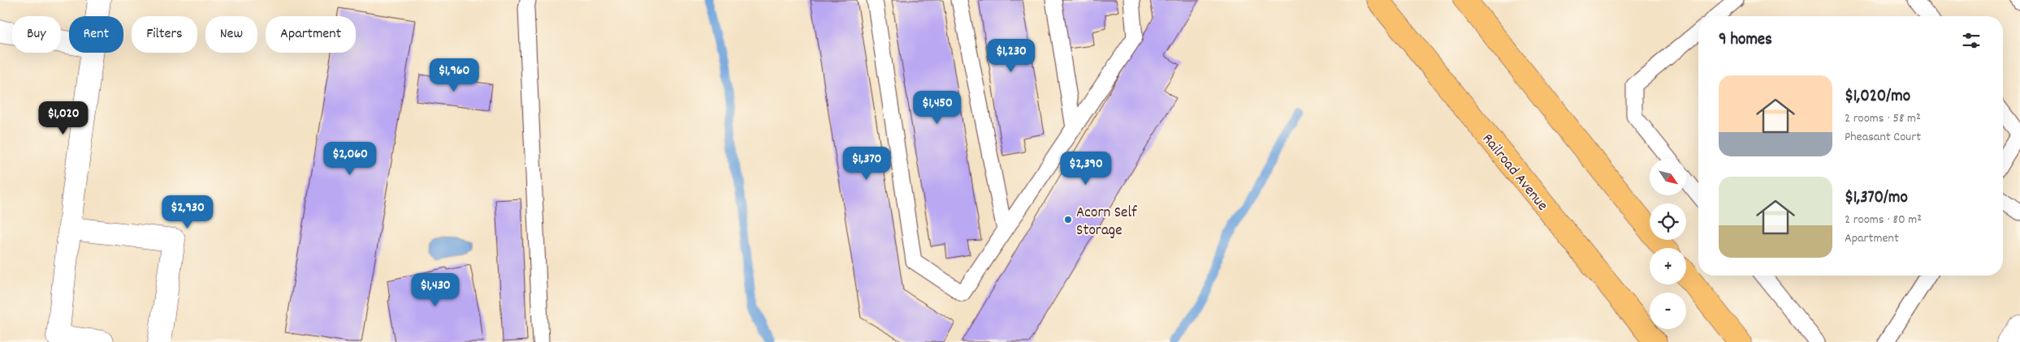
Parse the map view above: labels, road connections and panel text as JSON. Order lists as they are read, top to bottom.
{
  "streets": {
    "highway": ["Railroad Avenue"]
  },
  "places": ["Acorn Self Storage"],
  "north": "bottom right",
  "page": {
    "chip": [
      "Buy",
      "Rent",
      "Filters",
      "New",
      "Apartment"
    ],
    "heading": "9 homes",
    "price": [
      "$1,230",
      "$1,960",
      "$1,450",
      "$1,020",
      "$2,060",
      "$1,370",
      "$2,390",
      "$2,930",
      "$1,430"
    ],
    "list": [
      {
        "name": "$1,020/mo",
        "note": "2 rooms · 58 m² · Pheasant Court"
      },
      {
        "name": "$1,370/mo",
        "note": "2 rooms · 80 m² · Apartment"
      }
    ],
    "map_buttons": ["+", "−"]
  }
}
